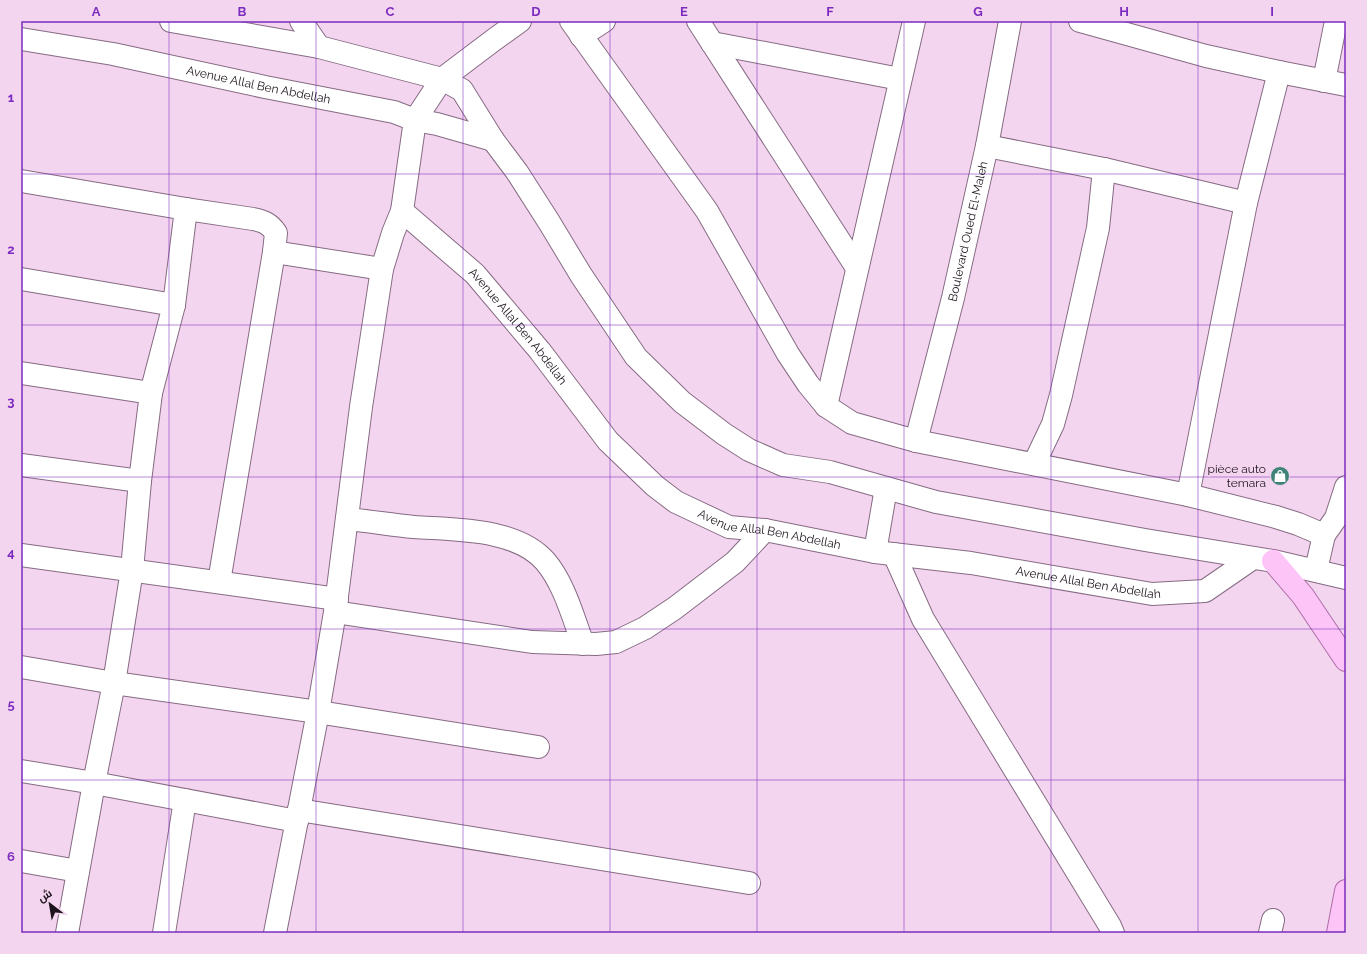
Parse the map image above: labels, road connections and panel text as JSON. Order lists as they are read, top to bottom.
{
  "streets": {
    "street": ["Avenue Allal Ben Abdellah", "Boulevard Oued El-Maleh"]
  },
  "places": {
    "shop": ["pièce auto temara"]
  },
  "north": "top left",
  "grid": {
    "columns": [
      "A",
      "B",
      "C",
      "D",
      "E",
      "F",
      "G",
      "H",
      "I"
    ],
    "rows": [
      "1",
      "2",
      "3",
      "4",
      "5",
      "6"
    ]
  }
}
